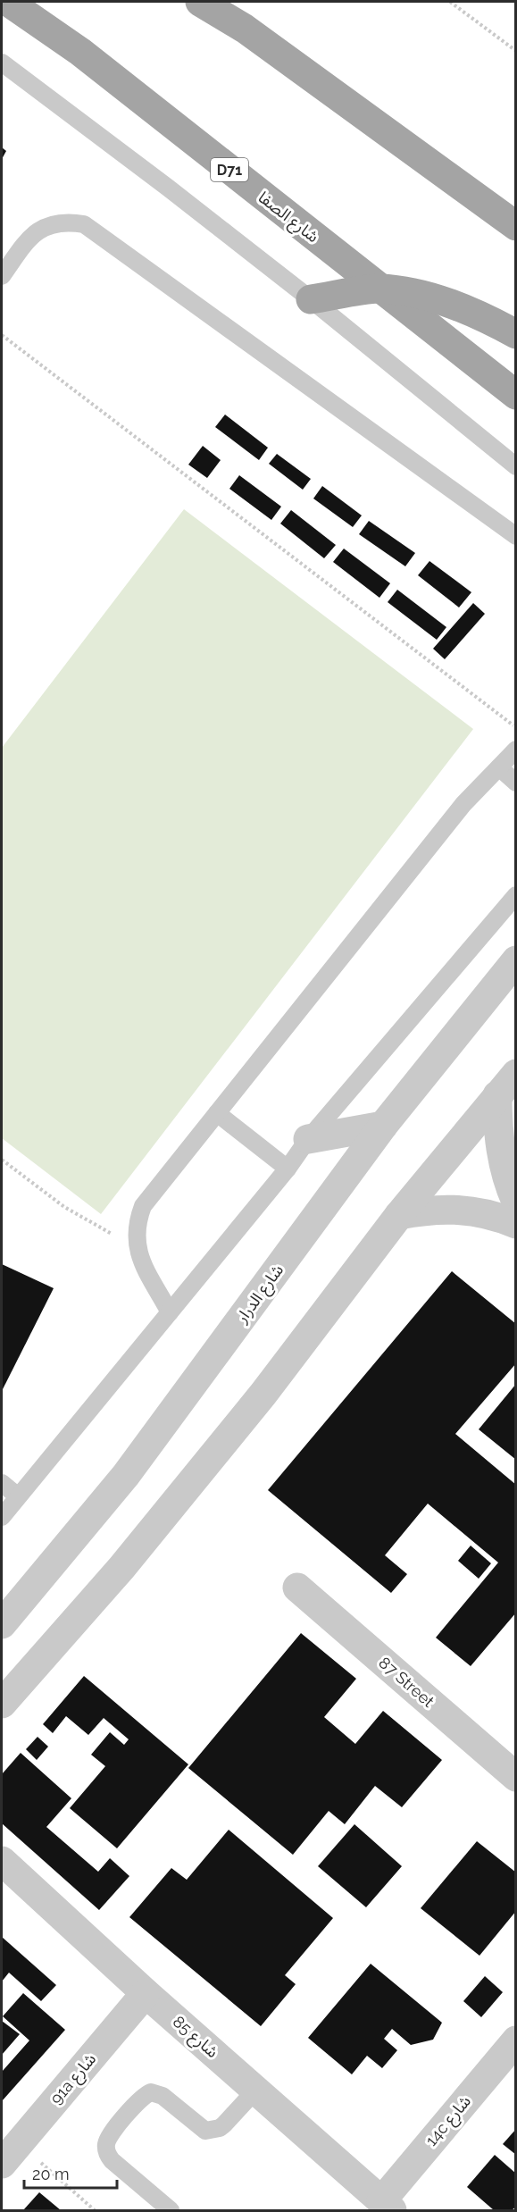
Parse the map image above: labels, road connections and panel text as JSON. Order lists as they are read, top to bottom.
{
  "streets": {
    "main road": ["D71", "شارع الصفا"],
    "street": [
      "شارع الدرار",
      "87 Street",
      "شارع 85",
      "91a شارع",
      "14c شارع"
    ]
  },
  "crossings": [
    ["شارع 85", "91a شارع"],
    ["شارع 85", "14c شارع"]
  ],
  "scale_bar": "20 m"
}
